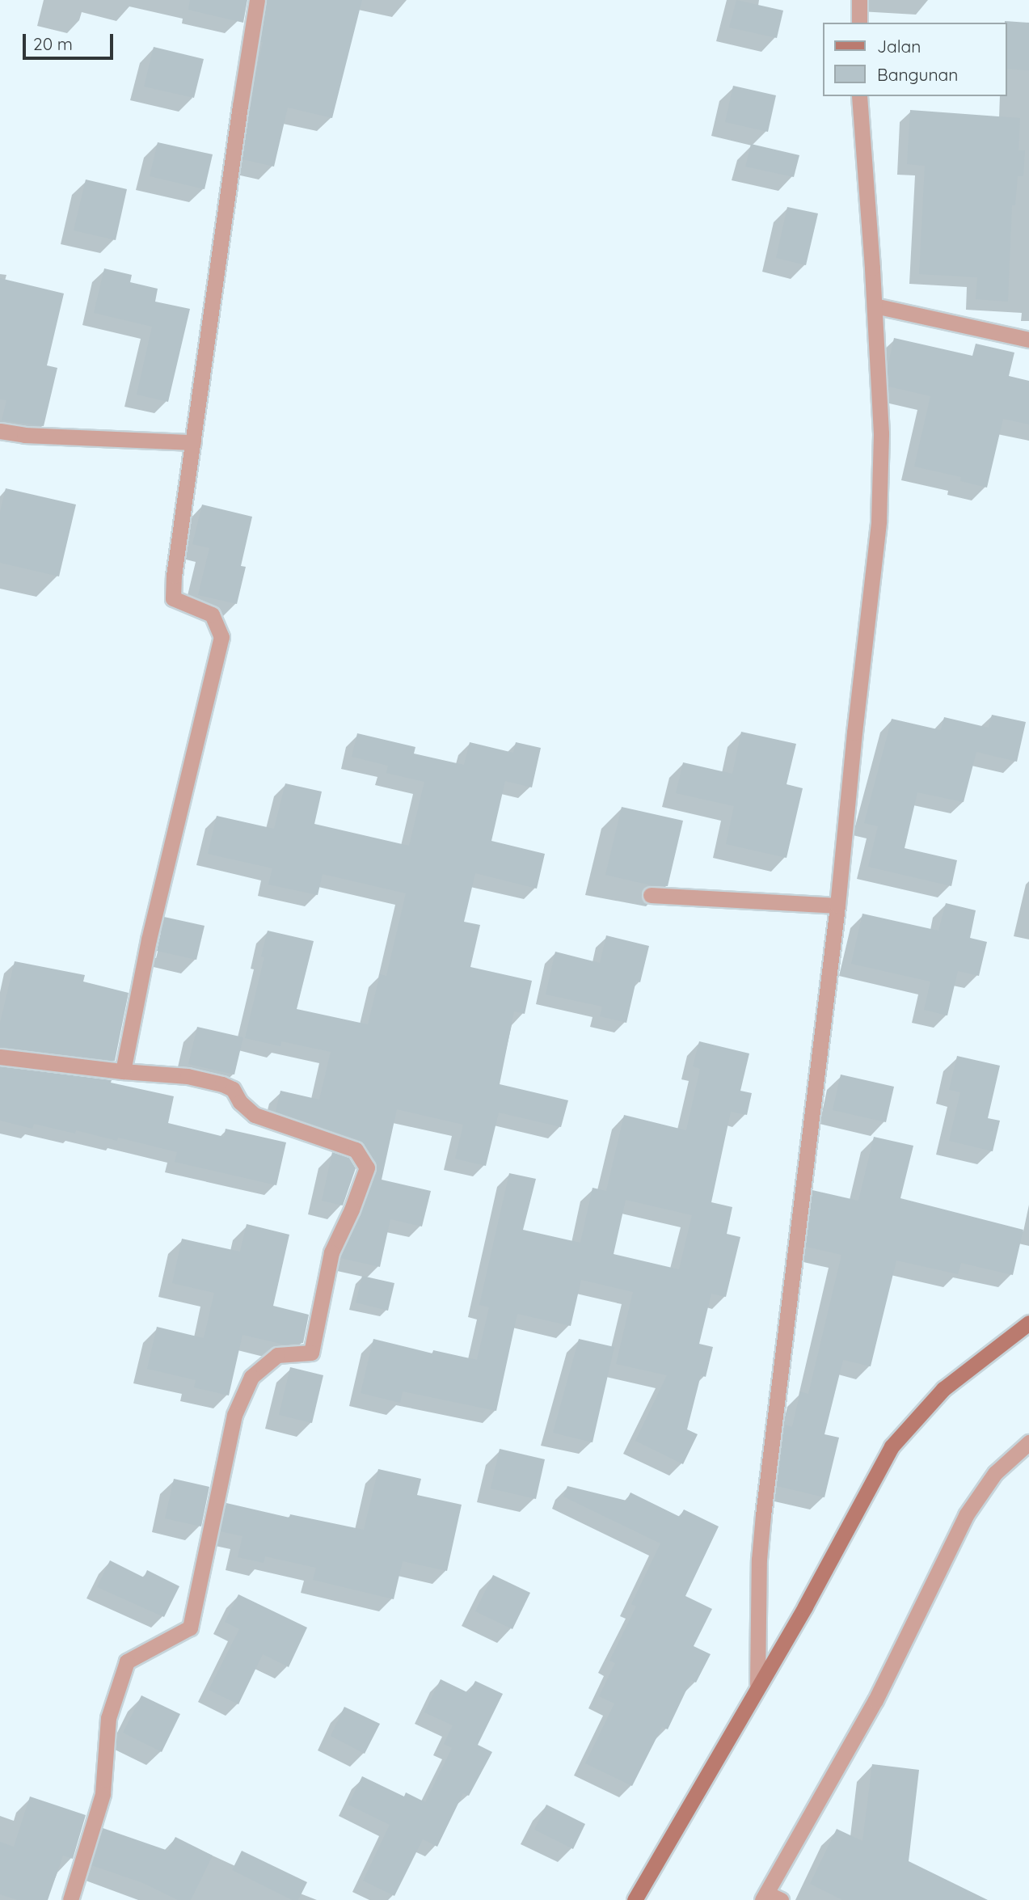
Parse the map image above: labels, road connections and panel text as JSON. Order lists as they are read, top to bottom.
{
  "legend": ["Jalan", "Bangunan"],
  "scale_bar": "20 m"
}
